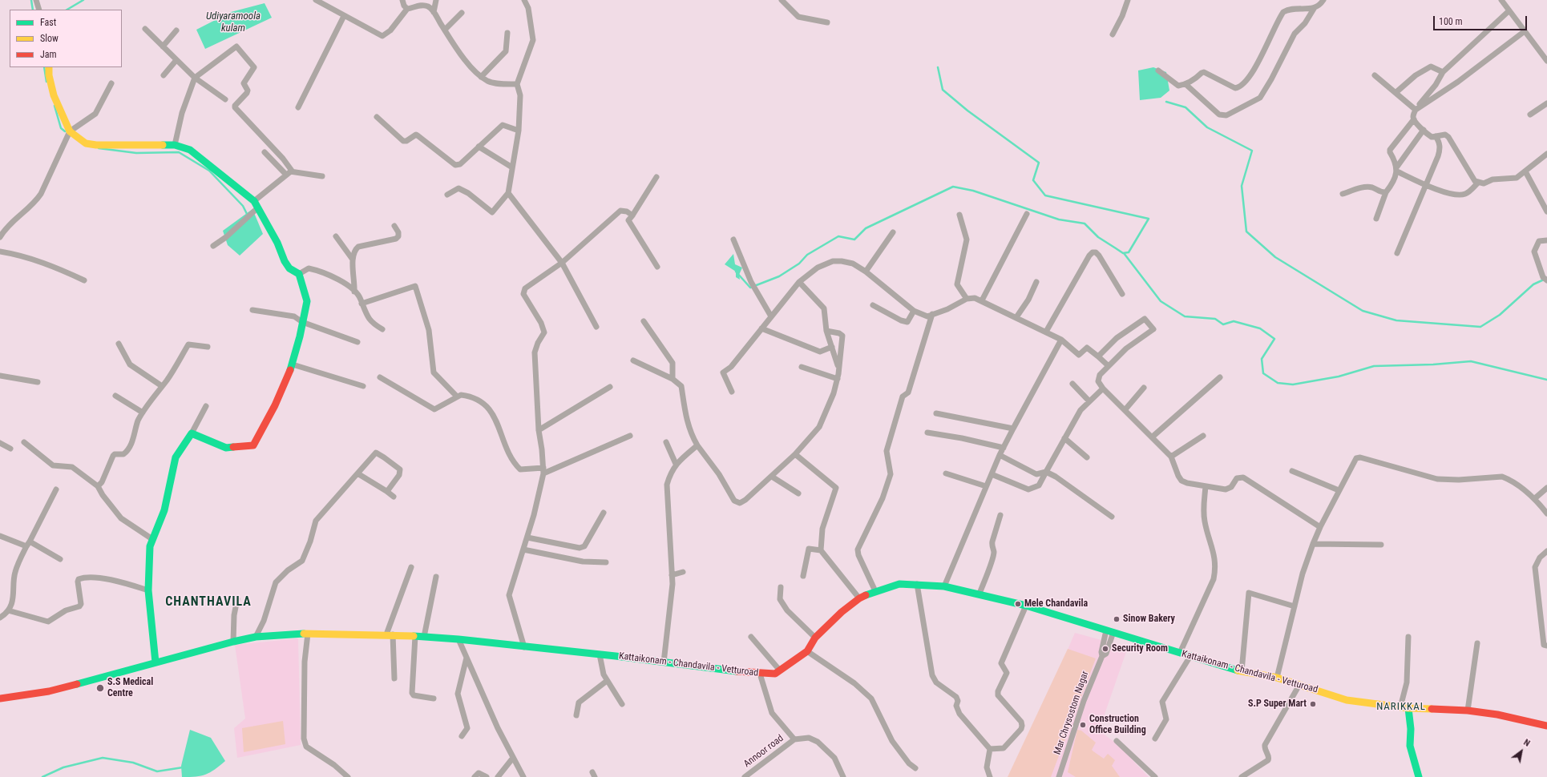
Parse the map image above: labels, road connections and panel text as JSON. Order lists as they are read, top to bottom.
{
  "streets": {
    "main road": ["Kattaikonam - Chandavila - Vetturoad"],
    "street": ["Mar Chrysostom Nagar", "Annoor road"]
  },
  "crossings": [
    ["Kattaikonam - Chandavila - Vetturoad", "Mar Chrysostom Nagar"],
    ["Kattaikonam - Chandavila - Vetturoad", "Annoor road"]
  ],
  "districts": ["CHANTHAVILA", "NARIKKAL"],
  "water": ["Udiyaramoola kulam"],
  "places": [
    "Mele Chandavila",
    "Sinow Bakery",
    "Security Room",
    "S.S Medical Centre",
    "S.P Super Mart",
    "Construction Office Building"
  ],
  "legend": ["Fast", "Slow", "Jam"],
  "scale_bar": "100 m",
  "north": "top right"
}
